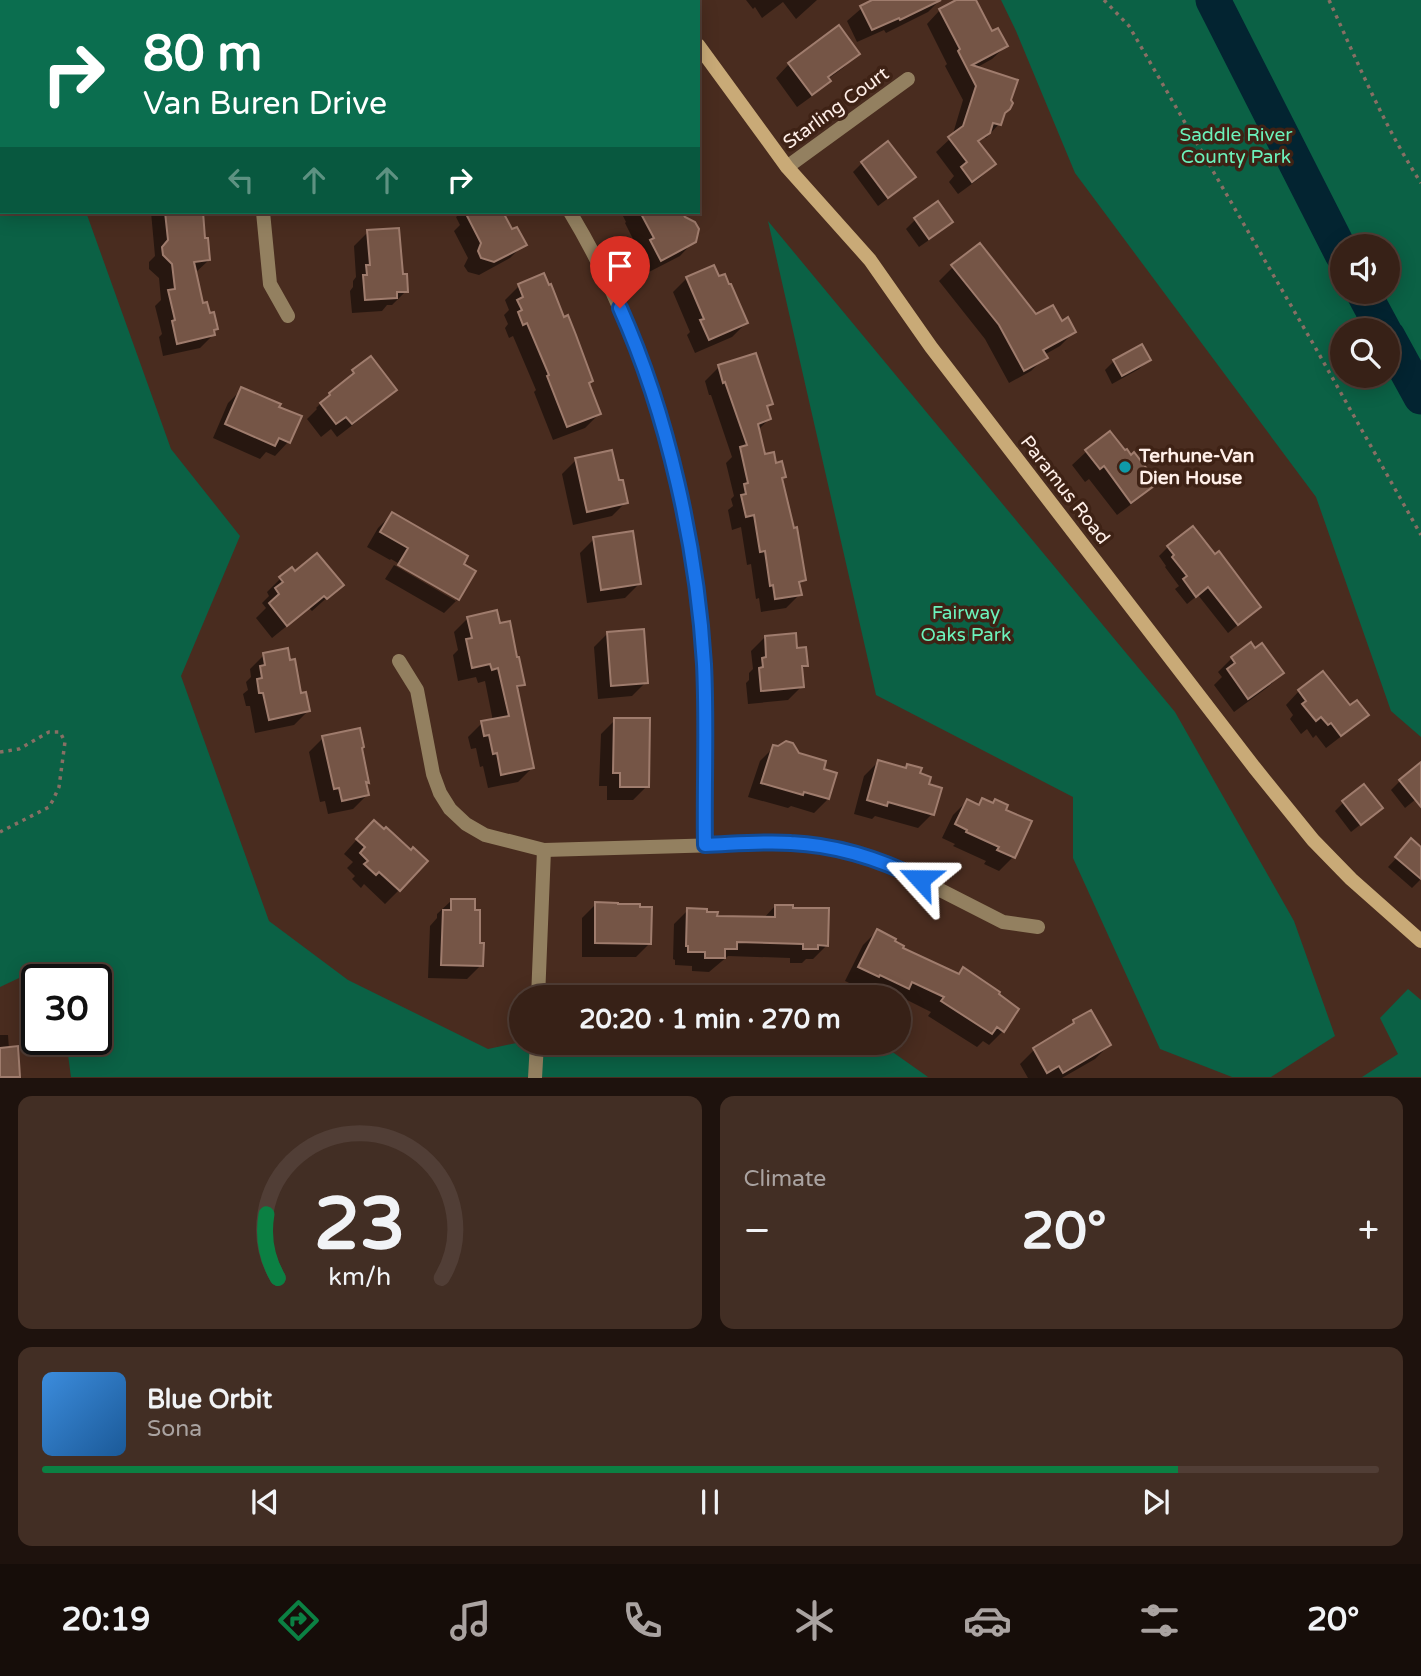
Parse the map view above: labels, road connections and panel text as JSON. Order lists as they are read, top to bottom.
{
  "streets": {
    "main road": ["Paramus Road"],
    "street": ["Starling Court"]
  },
  "crossings": [
    ["Starling Court", "Paramus Road"]
  ],
  "parks": ["Saddle River County Park", "Fairway Oaks Park"],
  "places": ["Terhune-Van Dien House"],
  "page": {
    "turn": ["80 m", "Van Buren Drive"],
    "limit": "30",
    "trip": "20:20 · 1 min · 270 m",
    "tile": "Climate",
    "heat": ["−", "20°", "+"],
    "song": ["Blue Orbit", "Sona"],
    "tabs": ["20:19", "20°"],
    "gauge": ["23", "km/h"]
  }
}
